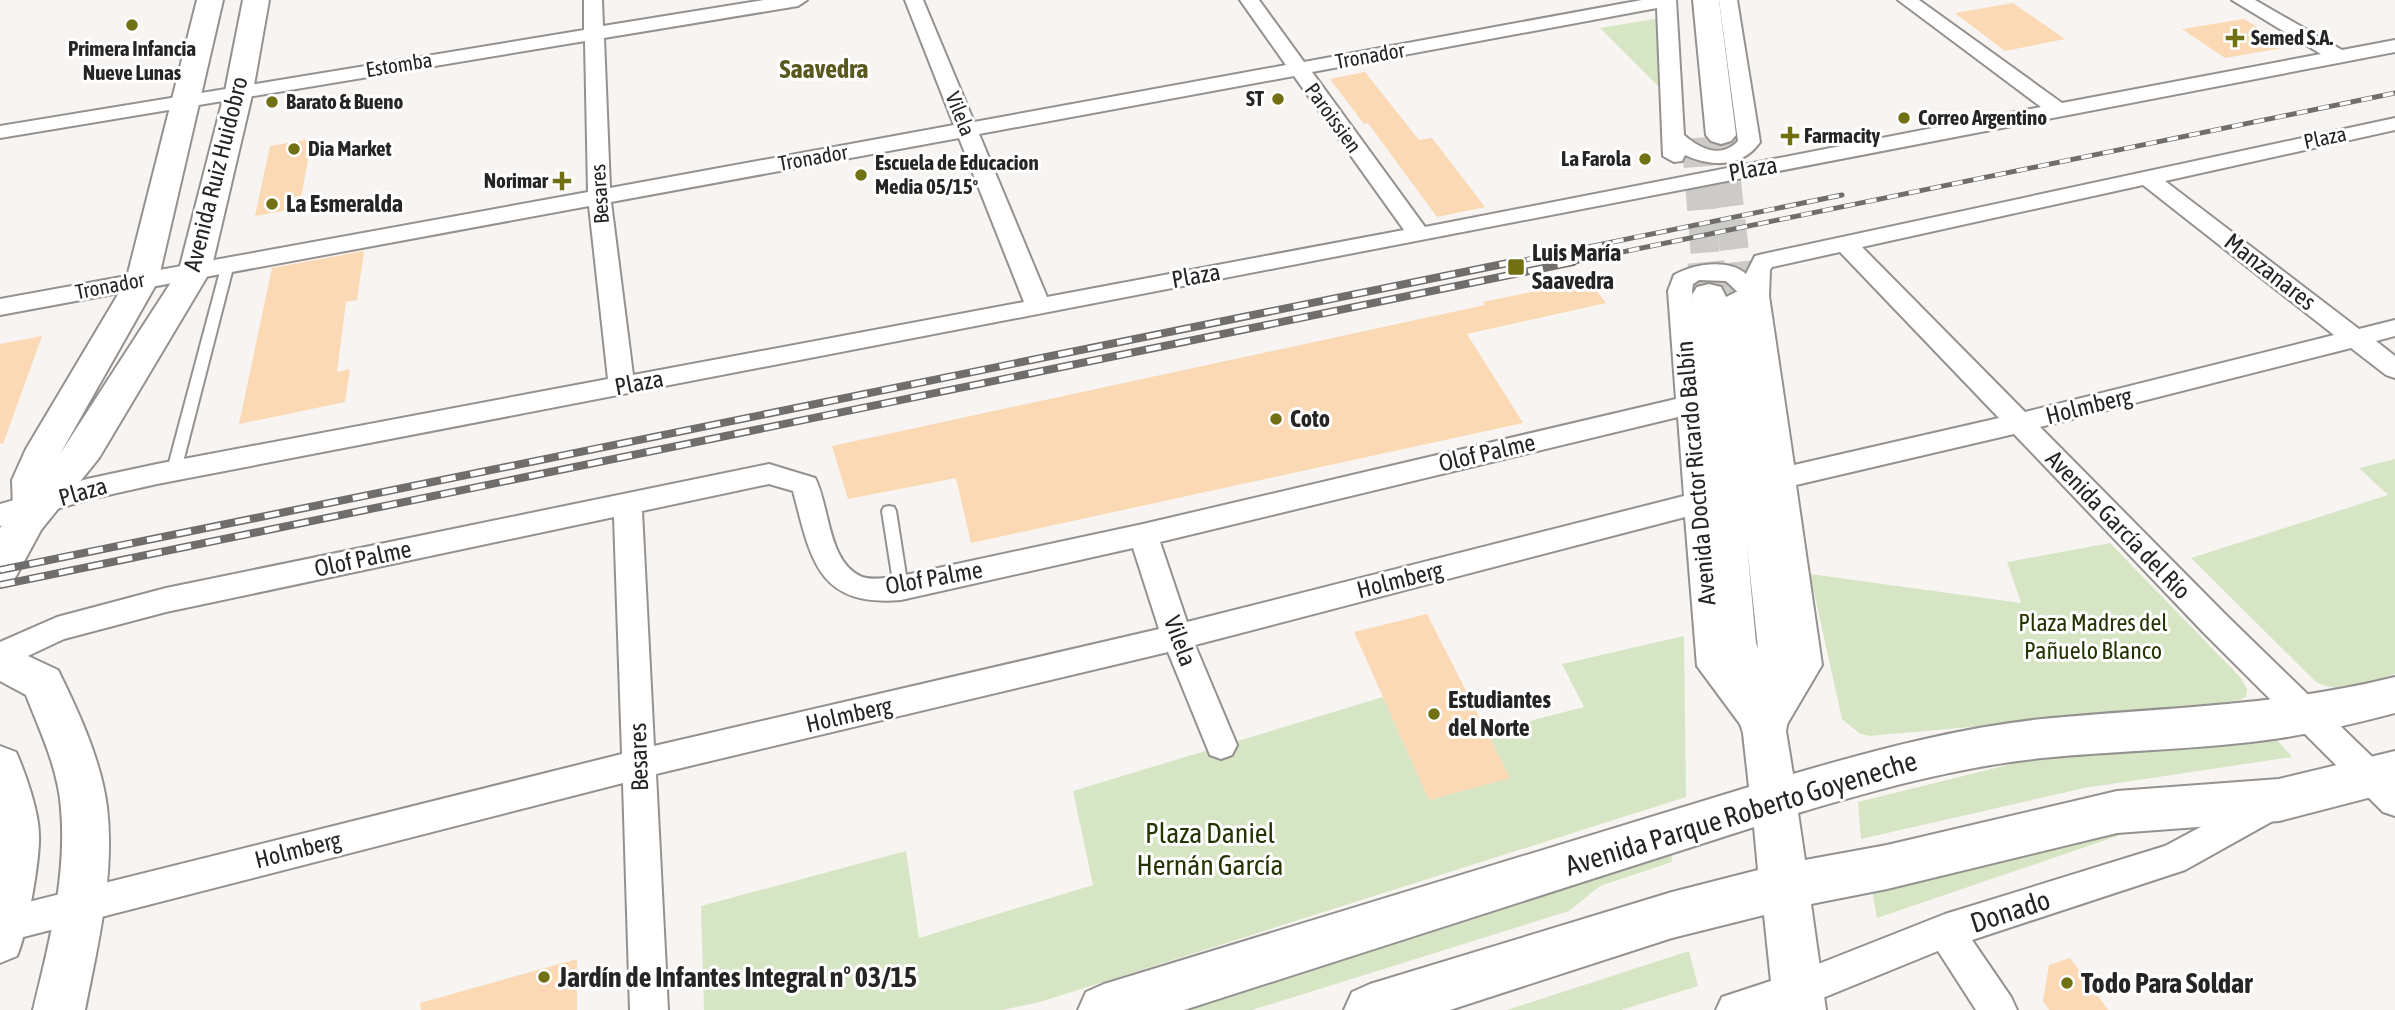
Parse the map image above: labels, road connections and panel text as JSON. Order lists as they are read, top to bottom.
{
  "streets": {
    "main road": ["Avenida Ruiz Huidobro", "Avenida Doctor Ricardo Balbín", "Avenida Parque Roberto Goyeneche"],
    "street": [
      "Tronador",
      "Estomba",
      "Vilela",
      "Paroissien",
      "Plaza",
      "Besares",
      "Manzanares",
      "Holmberg",
      "Olof Palme",
      "Avenida García del Río",
      "Donado"
    ]
  },
  "crossings": [
    ["Tronador", "Vilela"],
    ["Tronador", "Paroissien"],
    ["Tronador", "Avenida Ruiz Huidobro"],
    ["Tronador", "Besares"],
    ["Estomba", "Avenida Ruiz Huidobro"],
    ["Estomba", "Besares"],
    ["Vilela", "Plaza"],
    ["Vilela", "Holmberg"],
    ["Vilela", "Olof Palme"],
    ["Paroissien", "Plaza"],
    ["Plaza", "Avenida Ruiz Huidobro"],
    ["Plaza", "Besares"],
    ["Plaza", "Manzanares"],
    ["Plaza", "Avenida Doctor Ricardo Balbín"],
    ["Plaza", "Avenida García del Río"],
    ["Besares", "Holmberg"],
    ["Besares", "Olof Palme"],
    ["Manzanares", "Holmberg"],
    ["Holmberg", "Avenida Doctor Ricardo Balbín"],
    ["Holmberg", "Avenida García del Río"],
    ["Olof Palme", "Avenida Doctor Ricardo Balbín"],
    ["Avenida Doctor Ricardo Balbín", "Avenida Parque Roberto Goyeneche"],
    ["Avenida Doctor Ricardo Balbín", "Donado"],
    ["Avenida García del Río", "Avenida Parque Roberto Goyeneche"]
  ],
  "districts": ["Saavedra"],
  "parks": ["Plaza Madres del Pañuelo Blanco", "Plaza Daniel Hernán García"],
  "places": {
    "other": [
      "Primera Infancia Nueve Lunas",
      "ST",
      "Barato & Bueno",
      "Correo Argentino",
      "Dia Market",
      "La Farola",
      "Escuela de Educacion Media 05/15°",
      "La Esmeralda",
      "Coto",
      "Estudiantes del Norte",
      "Jardín de Infantes Integral n° 03/15",
      "Todo Para Soldar"
    ],
    "health": ["Semed S.A.", "Farmacity", "Norimar"],
    "transit": ["Luis María Saavedra"]
  }
}
